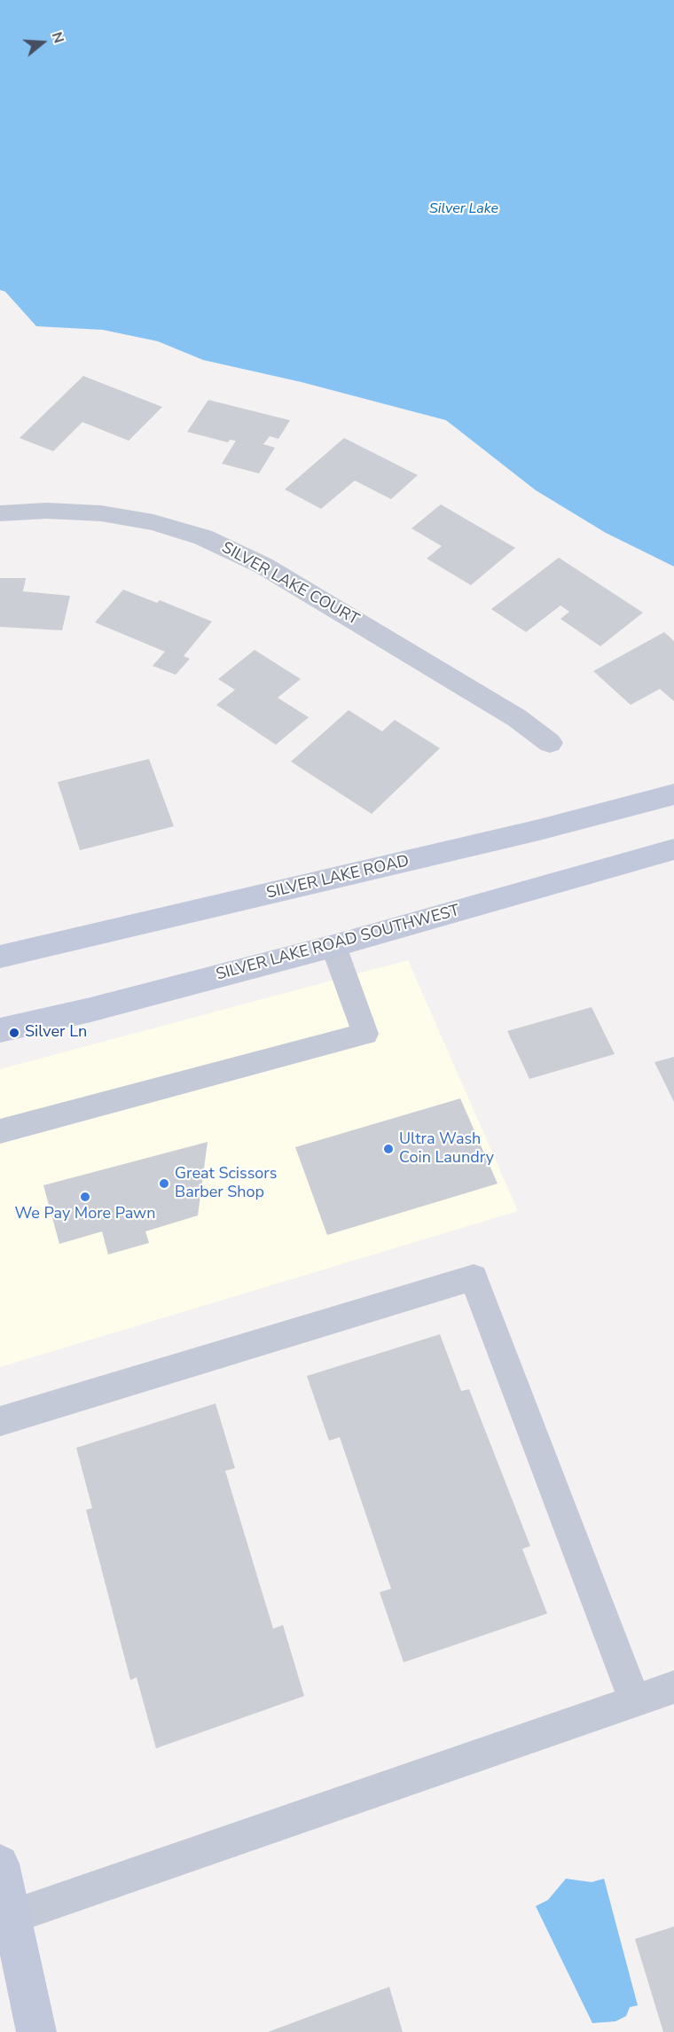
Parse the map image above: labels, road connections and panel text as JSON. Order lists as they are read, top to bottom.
{
  "streets": {
    "main road": ["SILVER LAKE ROAD", "SILVER LAKE ROAD SOUTHWEST"],
    "street": ["SILVER LAKE COURT"]
  },
  "water": ["Silver Lake"],
  "places": [
    "Silver Ln",
    "Ultra Wash Coin Laundry",
    "Great Scissors Barber Shop",
    "We Pay More Pawn"
  ],
  "north": "right"
}
